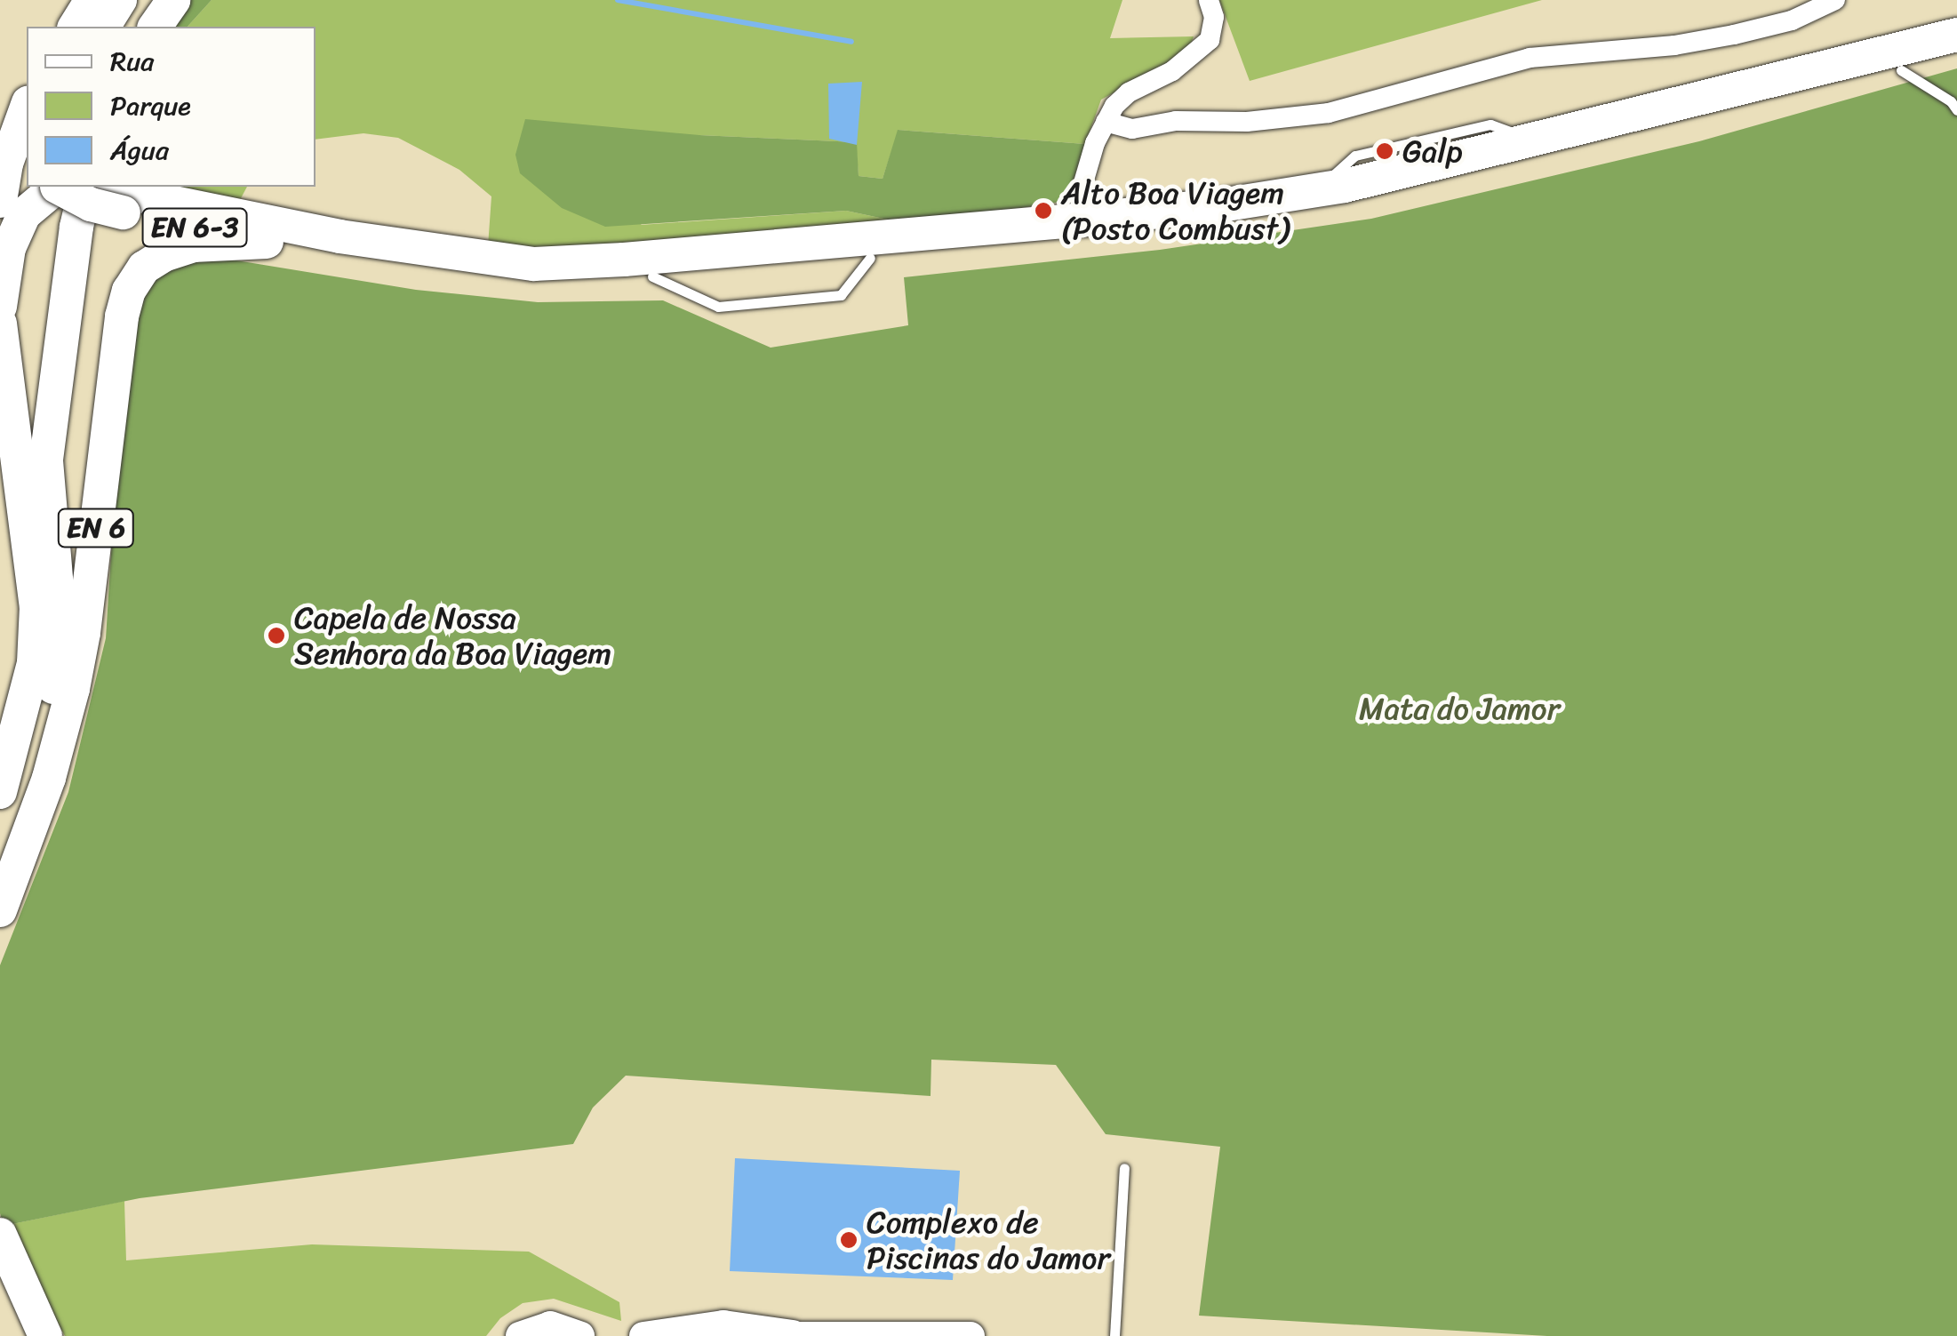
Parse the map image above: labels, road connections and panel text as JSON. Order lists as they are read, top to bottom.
{
  "streets": {
    "main road": ["EN 6-3", "EN 6"]
  },
  "crossings": [
    ["EN 6-3", "EN 6"]
  ],
  "parks": ["Mata do Jamor"],
  "places": [
    "Galp",
    "Alto Boa Viagem (Posto Combust)",
    "Capela de Nossa Senhora da Boa Viagem",
    "Complexo de Piscinas do Jamor"
  ],
  "legend": ["Rua", "Parque", "Água"]
}
